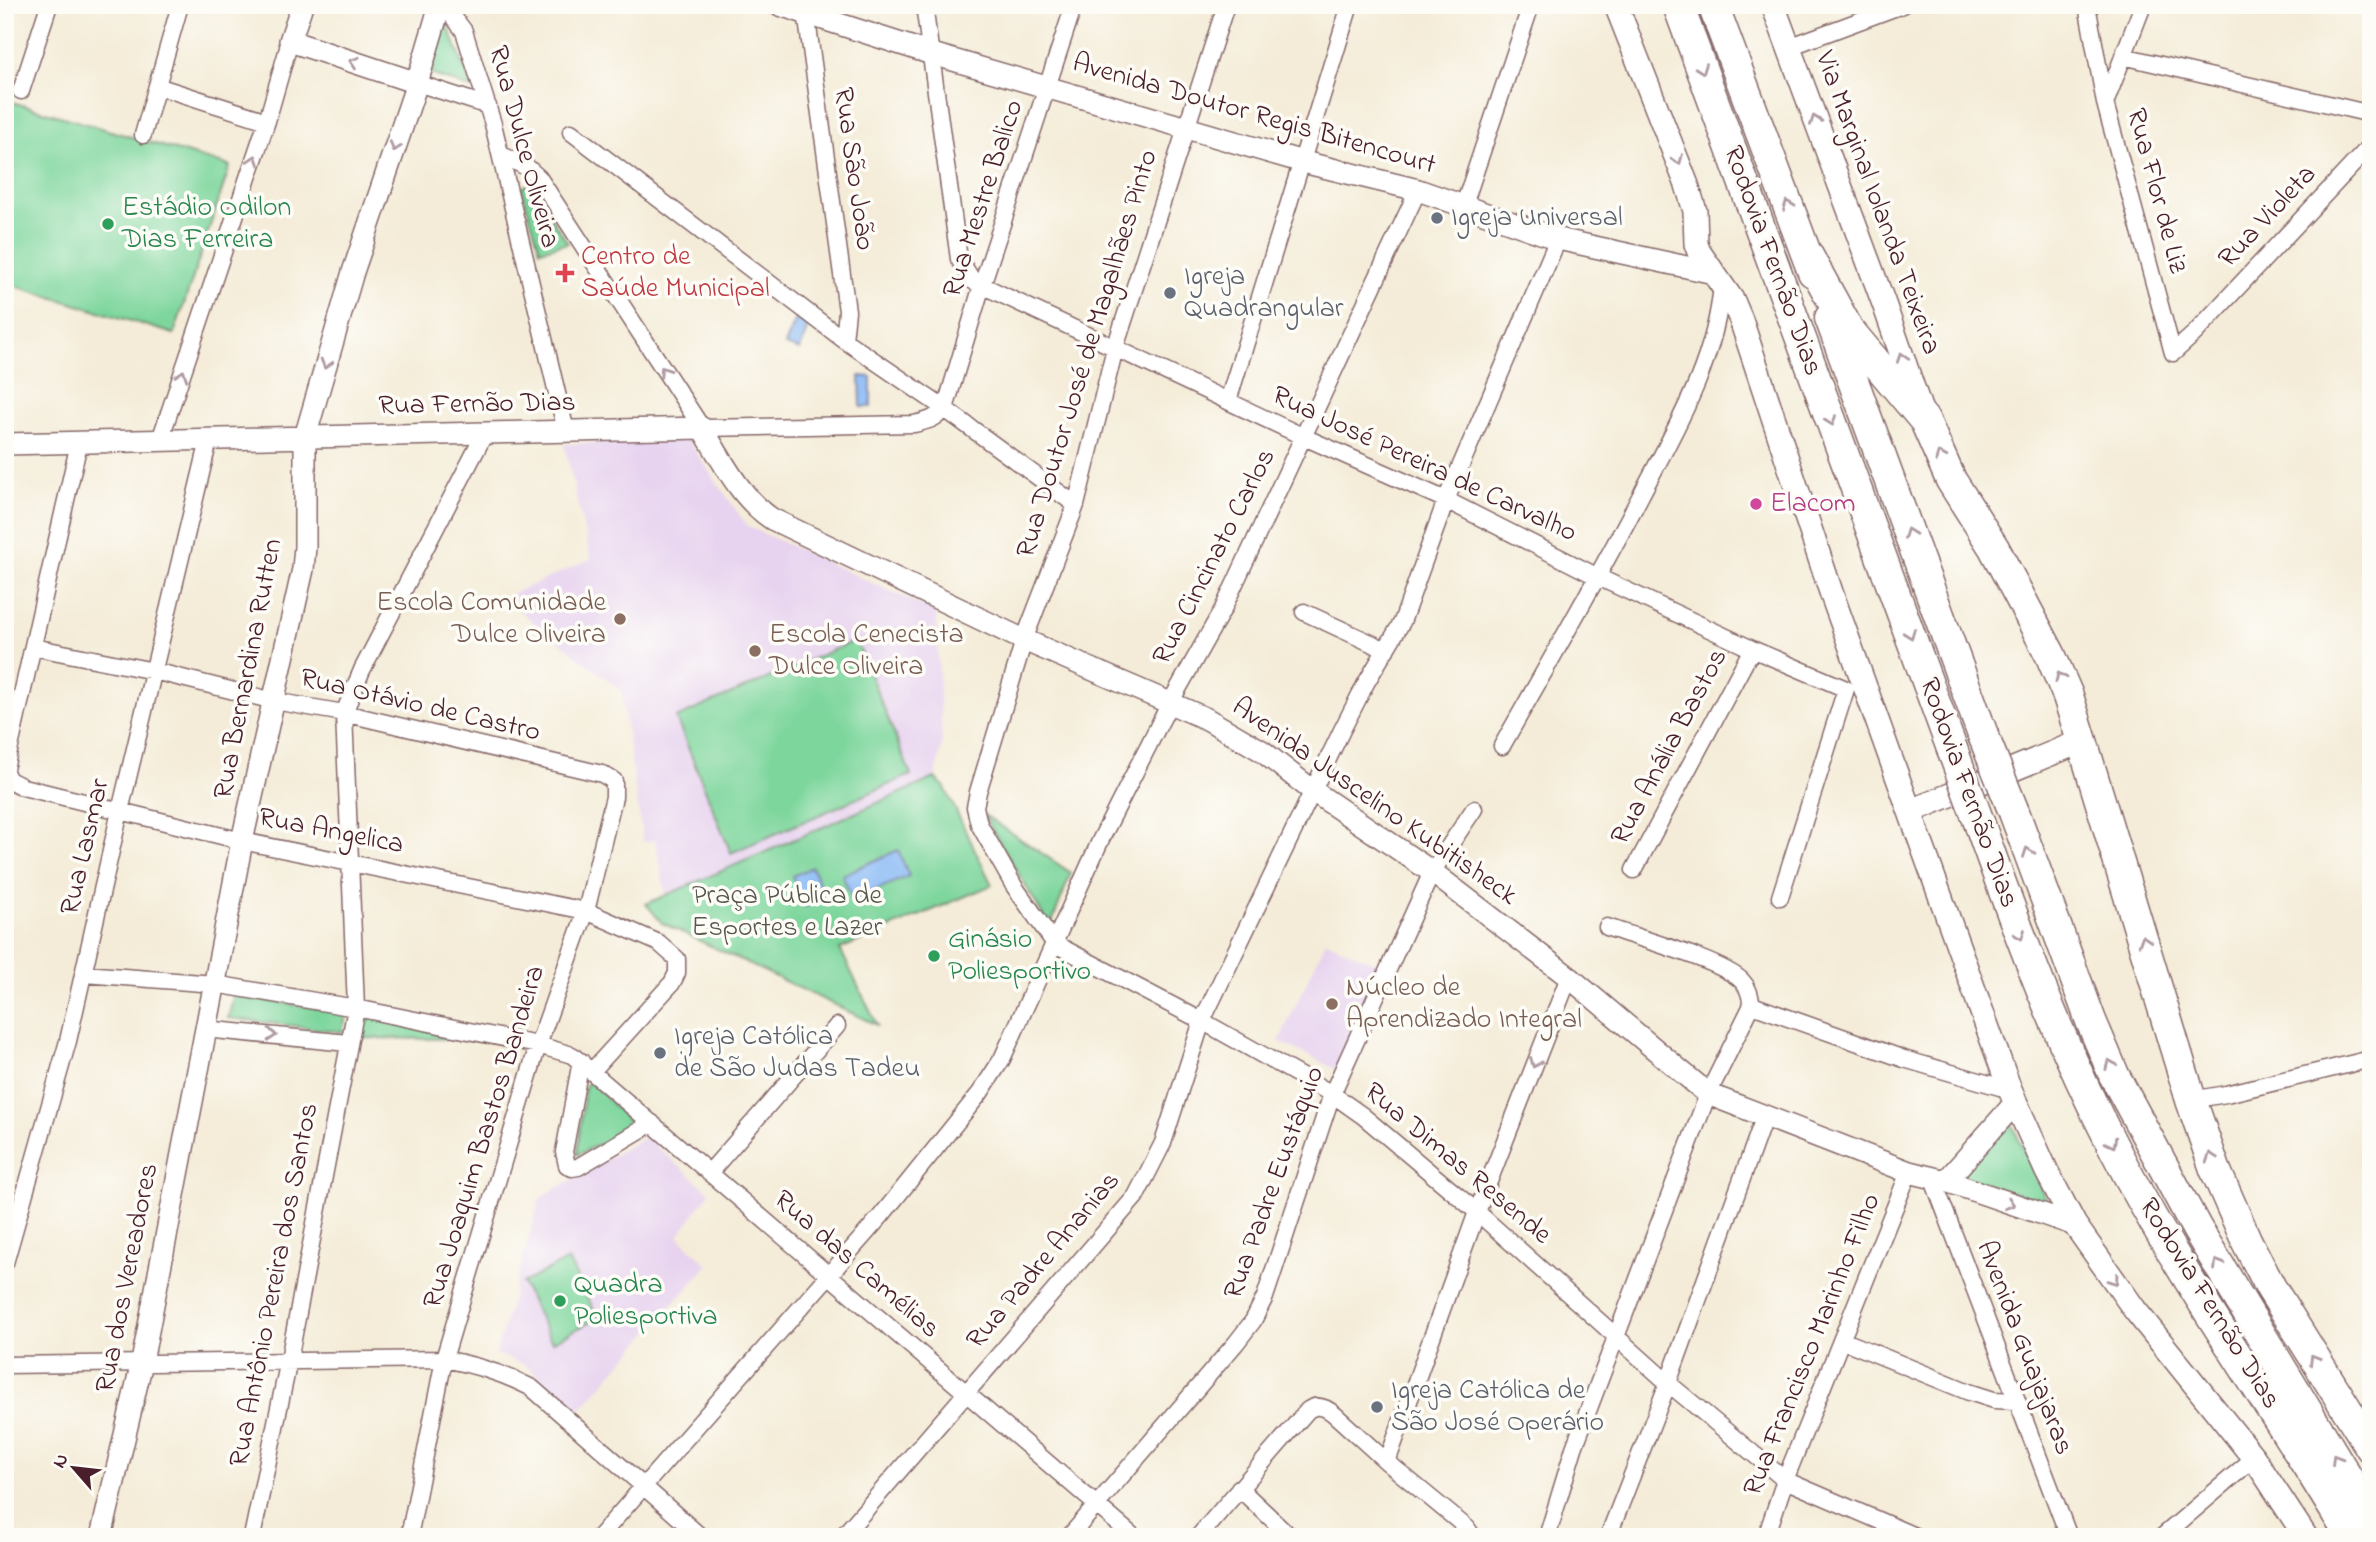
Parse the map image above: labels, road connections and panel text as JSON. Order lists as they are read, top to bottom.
{
  "streets": {
    "highway": ["Rodovia Fernão Dias"],
    "main road": ["Via Marginal Iolanda Teixeira"],
    "street": [
      "Avenida Doutor Regis Bitencourt",
      "Rua Dulce Oliveira",
      "Rua São João",
      "Rua Flor de Liz",
      "Rua Mestre Balico",
      "Rua Violeta",
      "Rua Doutor José de Magalhães Pinto",
      "Rua Fernão Dias",
      "Rua José Pereira de Carvalho",
      "Rua Cincinato Carlos",
      "Rua Bernardina Rutten",
      "Rua Otávio de Castro",
      "Rua Anália Bastos",
      "Avenida Juscelino Kubitisheck",
      "Rua Angelica",
      "Rua Lasmar",
      "Rua Joaquim Bastos Bandeira",
      "Rua Dimas Resende",
      "Rua Padre Eustáquio",
      "Rua Padre Ananias",
      "Rua das Camélias",
      "Rua dos Vereadores",
      "Rua Antônio Pereira dos Santos",
      "Rua Francisco Marinho Filho",
      "Avenida Guajajaras"
    ]
  },
  "crossings": [
    ["Avenida Doutor Regis Bitencourt", "Rua São João"],
    ["Avenida Doutor Regis Bitencourt", "Rua Mestre Balico"],
    ["Avenida Doutor Regis Bitencourt", "Rua Doutor José de Magalhães Pinto"],
    ["Avenida Doutor Regis Bitencourt", "Rua Cincinato Carlos"],
    ["Avenida Doutor Regis Bitencourt", "Rua Padre Ananias"],
    ["Rua Dulce Oliveira", "Rua Fernão Dias"],
    ["Rua Dulce Oliveira", "Rua Bernardina Rutten"],
    ["Rua Flor de Liz", "Rua Violeta"],
    ["Rua Mestre Balico", "Rua Fernão Dias"],
    ["Rua Mestre Balico", "Rua José Pereira de Carvalho"],
    ["Rua Doutor José de Magalhães Pinto", "Rua José Pereira de Carvalho"],
    ["Rua Doutor José de Magalhães Pinto", "Rua Cincinato Carlos"],
    ["Rua Doutor José de Magalhães Pinto", "Avenida Juscelino Kubitisheck"],
    ["Rua Doutor José de Magalhães Pinto", "Rua Dimas Resende"],
    ["Rua Fernão Dias", "Rua Bernardina Rutten"],
    ["Rua Fernão Dias", "Avenida Juscelino Kubitisheck"],
    ["Rua Fernão Dias", "Rua Lasmar"],
    ["Rua José Pereira de Carvalho", "Rua Cincinato Carlos"],
    ["Rua José Pereira de Carvalho", "Rua Anália Bastos"],
    ["Rua José Pereira de Carvalho", "Rua Padre Ananias"],
    ["Rua Cincinato Carlos", "Avenida Juscelino Kubitisheck"],
    ["Rua Cincinato Carlos", "Rua Dimas Resende"],
    ["Rua Cincinato Carlos", "Rua das Camélias"],
    ["Rua Bernardina Rutten", "Rua Otávio de Castro"],
    ["Rua Bernardina Rutten", "Rua Angelica"],
    ["Rua Bernardina Rutten", "Rua das Camélias"],
    ["Rua Bernardina Rutten", "Rua dos Vereadores"],
    ["Rua Otávio de Castro", "Rua Lasmar"],
    ["Rua Otávio de Castro", "Rua Joaquim Bastos Bandeira"],
    ["Rua Otávio de Castro", "Rua Antônio Pereira dos Santos"],
    ["Avenida Juscelino Kubitisheck", "Rua Padre Eustáquio"],
    ["Avenida Juscelino Kubitisheck", "Rua Padre Ananias"],
    ["Avenida Juscelino Kubitisheck", "Rua Francisco Marinho Filho"],
    ["Avenida Juscelino Kubitisheck", "Avenida Guajajaras"],
    ["Rua Angelica", "Rua Lasmar"],
    ["Rua Angelica", "Rua Joaquim Bastos Bandeira"],
    ["Rua Angelica", "Rua das Camélias"],
    ["Rua Angelica", "Rua Antônio Pereira dos Santos"],
    ["Rua Lasmar", "Rua das Camélias"],
    ["Rua Joaquim Bastos Bandeira", "Rua das Camélias"],
    ["Rua Dimas Resende", "Rua Padre Eustáquio"],
    ["Rua Dimas Resende", "Rua Padre Ananias"],
    ["Rua Dimas Resende", "Rua Francisco Marinho Filho"],
    ["Rua Padre Eustáquio", "Rua das Camélias"],
    ["Rua Padre Ananias", "Rua das Camélias"],
    ["Rua das Camélias", "Rua Antônio Pereira dos Santos"]
  ],
  "parks": ["Praça Pública de Esportes e Lazer"],
  "places": {
    "other": [
      "Igreja Universal",
      "Estádio Odilon Dias Ferreira",
      "Igreja Quadrangular",
      "Elacom",
      "Escola Comunidade Dulce Oliveira",
      "Escola Cenecista Dulce Oliveira",
      "Ginásio Poliesportivo",
      "Núcleo de Aprendizado Integral",
      "Igreja Católica de São Judas Tadeu",
      "Quadra Poliesportiva",
      "Igreja Católica de São José Operário"
    ],
    "health": ["Centro de Saúde Municipal"]
  },
  "north": "top left"
}
